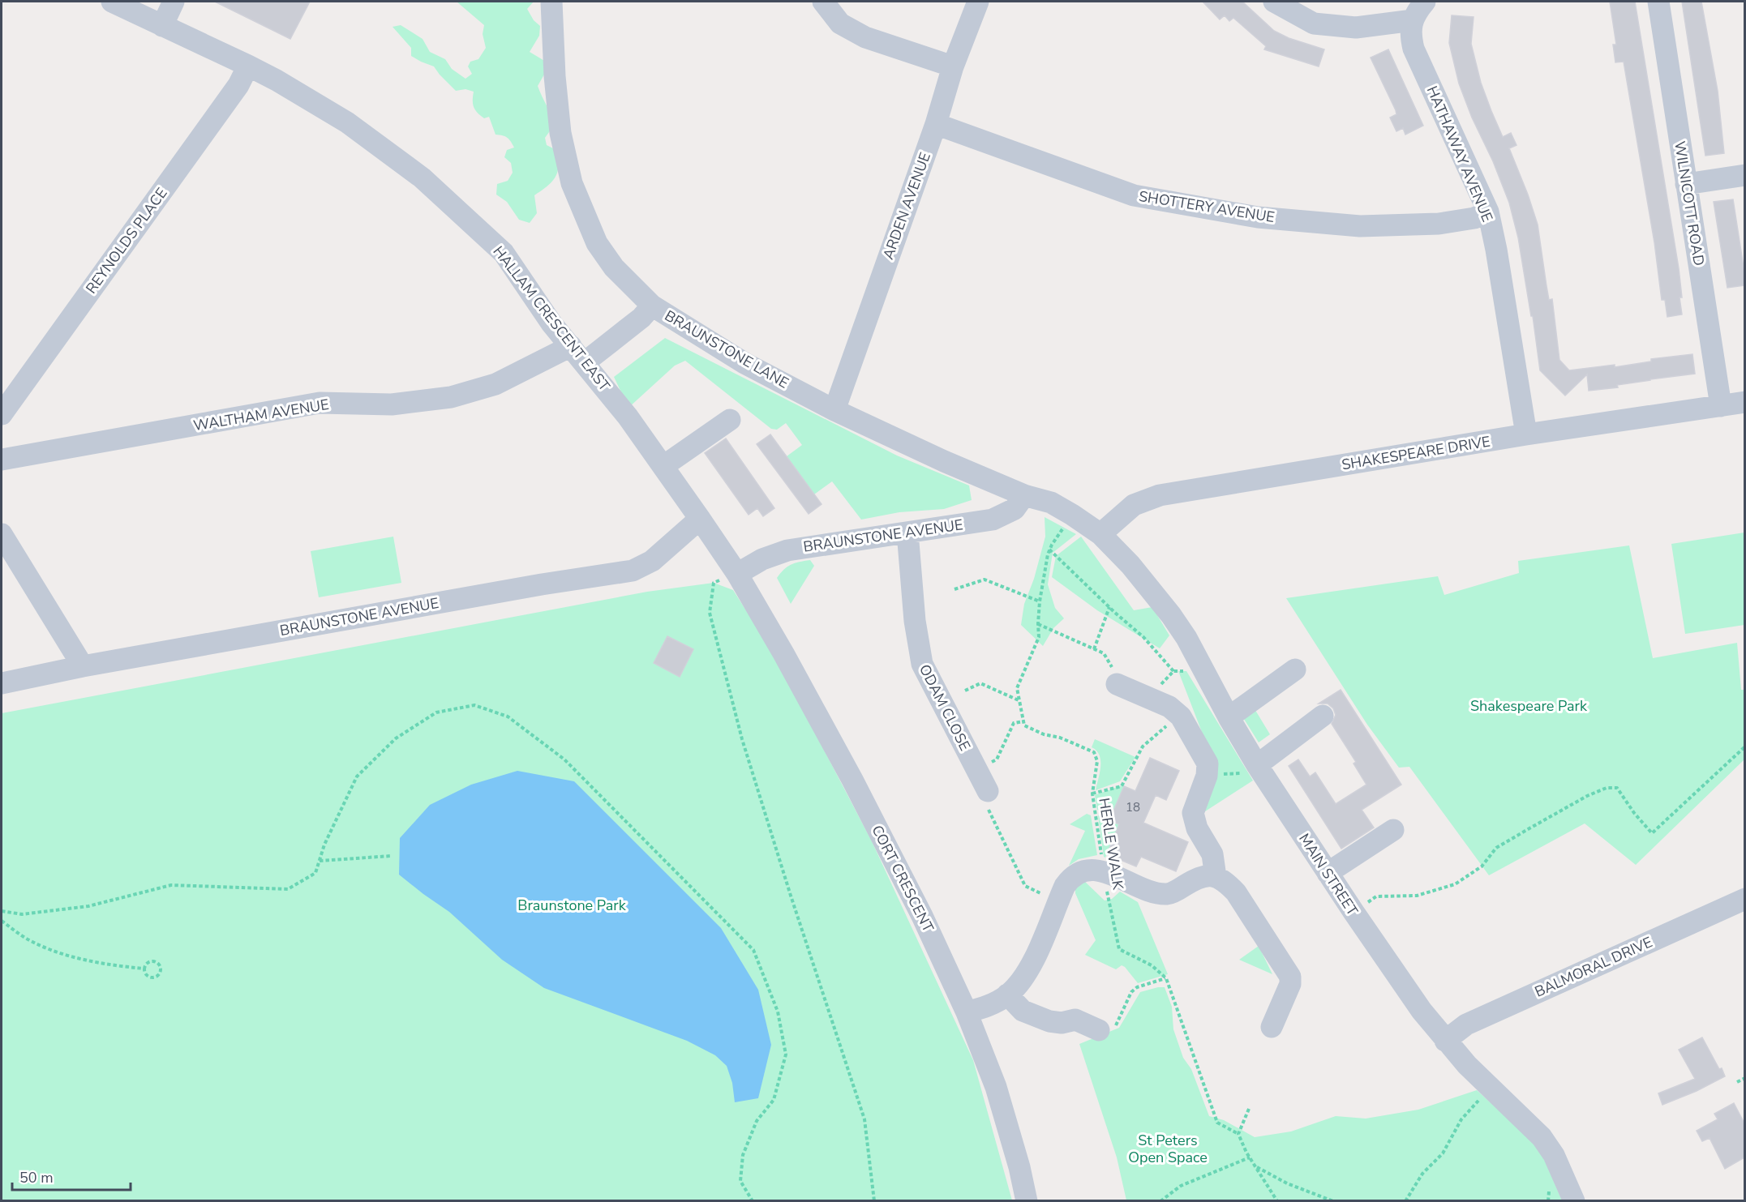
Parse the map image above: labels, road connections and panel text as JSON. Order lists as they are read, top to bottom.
{
  "streets": {
    "street": [
      "HATHAWAY AVENUE",
      "WILNICOTT ROAD",
      "ARDEN AVENUE",
      "SHOTTERY AVENUE",
      "REYNOLDS PLACE",
      "HALLAM CRESCENT EAST",
      "BRAUNSTONE LANE",
      "WALTHAM AVENUE",
      "SHAKESPEARE DRIVE",
      "BRAUNSTONE AVENUE",
      "ODAM CLOSE",
      "MAIN STREET",
      "CORT CRESCENT",
      "BALMORAL DRIVE"
    ],
    "path": ["HERLE WALK"]
  },
  "crossings": [
    ["HATHAWAY AVENUE", "SHOTTERY AVENUE"],
    ["HATHAWAY AVENUE", "SHAKESPEARE DRIVE"],
    ["WILNICOTT ROAD", "SHAKESPEARE DRIVE"],
    ["ARDEN AVENUE", "SHOTTERY AVENUE"],
    ["ARDEN AVENUE", "BRAUNSTONE LANE"],
    ["REYNOLDS PLACE", "HALLAM CRESCENT EAST"],
    ["HALLAM CRESCENT EAST", "WALTHAM AVENUE"],
    ["HALLAM CRESCENT EAST", "BRAUNSTONE AVENUE"],
    ["HALLAM CRESCENT EAST", "CORT CRESCENT"],
    ["BRAUNSTONE LANE", "SHAKESPEARE DRIVE"],
    ["BRAUNSTONE LANE", "BRAUNSTONE AVENUE"],
    ["BRAUNSTONE LANE", "MAIN STREET"],
    ["SHAKESPEARE DRIVE", "MAIN STREET"],
    ["BRAUNSTONE AVENUE", "ODAM CLOSE"],
    ["BRAUNSTONE AVENUE", "CORT CRESCENT"],
    ["MAIN STREET", "BALMORAL DRIVE"]
  ],
  "parks": ["Shakespeare Park", "Braunstone Park", "St Peters Open Space"],
  "house_numbers": ["18"],
  "scale_bar": "50 m"
}
